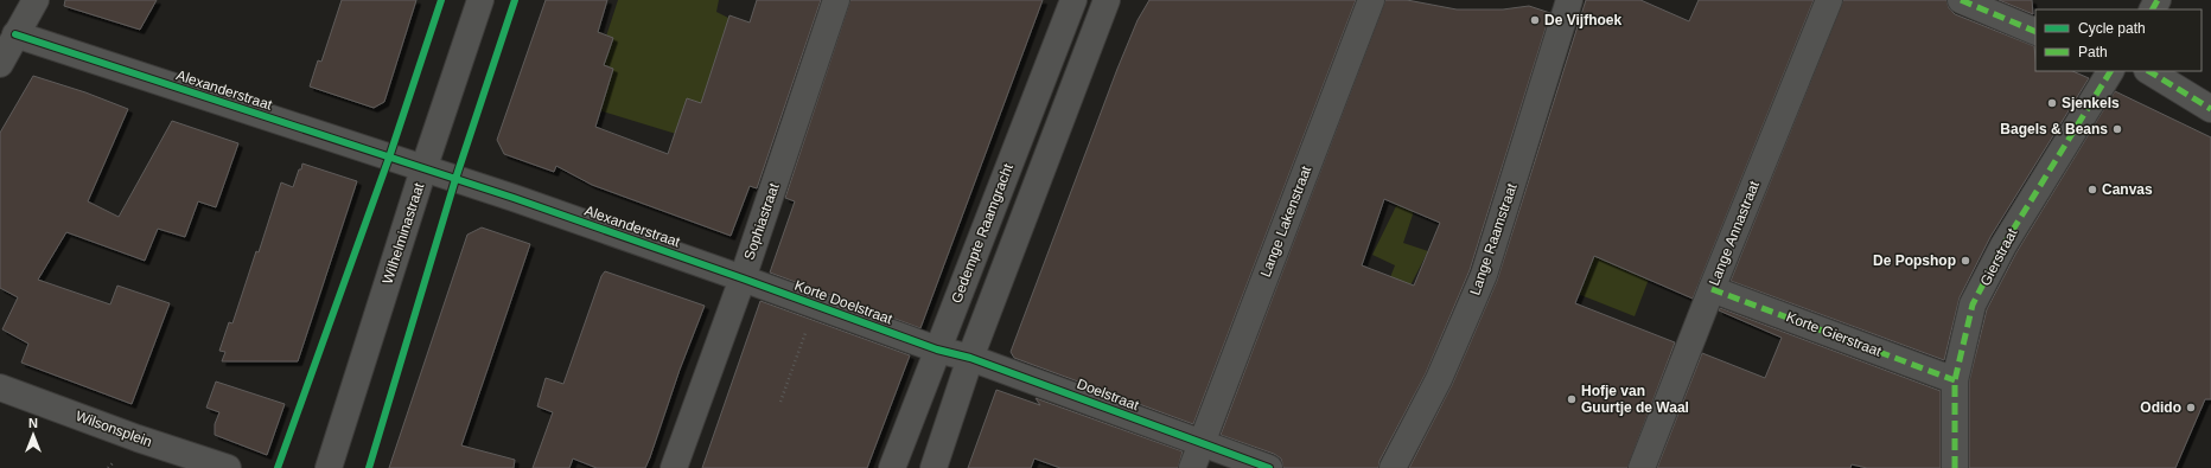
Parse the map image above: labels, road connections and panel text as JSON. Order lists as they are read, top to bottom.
{
  "streets": {
    "street": [
      "Alexanderstraat",
      "Sophiastraat",
      "Lange Lakenstraat",
      "Wilhelminastraat",
      "Gedempte Raamgracht",
      "Lange Annastraat",
      "Lange Raamstraat",
      "Gierstraat",
      "Korte Doelstraat",
      "Korte Gierstraat",
      "Doelstraat",
      "Wilsonsplein"
    ]
  },
  "crossings": [
    ["Alexanderstraat", "Sophiastraat"],
    ["Alexanderstraat", "Wilhelminastraat"],
    ["Alexanderstraat", "Korte Doelstraat"],
    ["Sophiastraat", "Korte Doelstraat"],
    ["Lange Lakenstraat", "Doelstraat"],
    ["Gedempte Raamgracht", "Korte Doelstraat"],
    ["Gedempte Raamgracht", "Doelstraat"],
    ["Lange Annastraat", "Korte Gierstraat"],
    ["Gierstraat", "Korte Gierstraat"],
    ["Korte Doelstraat", "Doelstraat"]
  ],
  "places": [
    "De Vijfhoek",
    "Sjenkels",
    "Bagels & Beans",
    "Canvas",
    "De Popshop",
    "Hofje van Guurtje de Waal",
    "Odido"
  ],
  "legend": ["Cycle path", "Path"],
  "north": "top"
}
